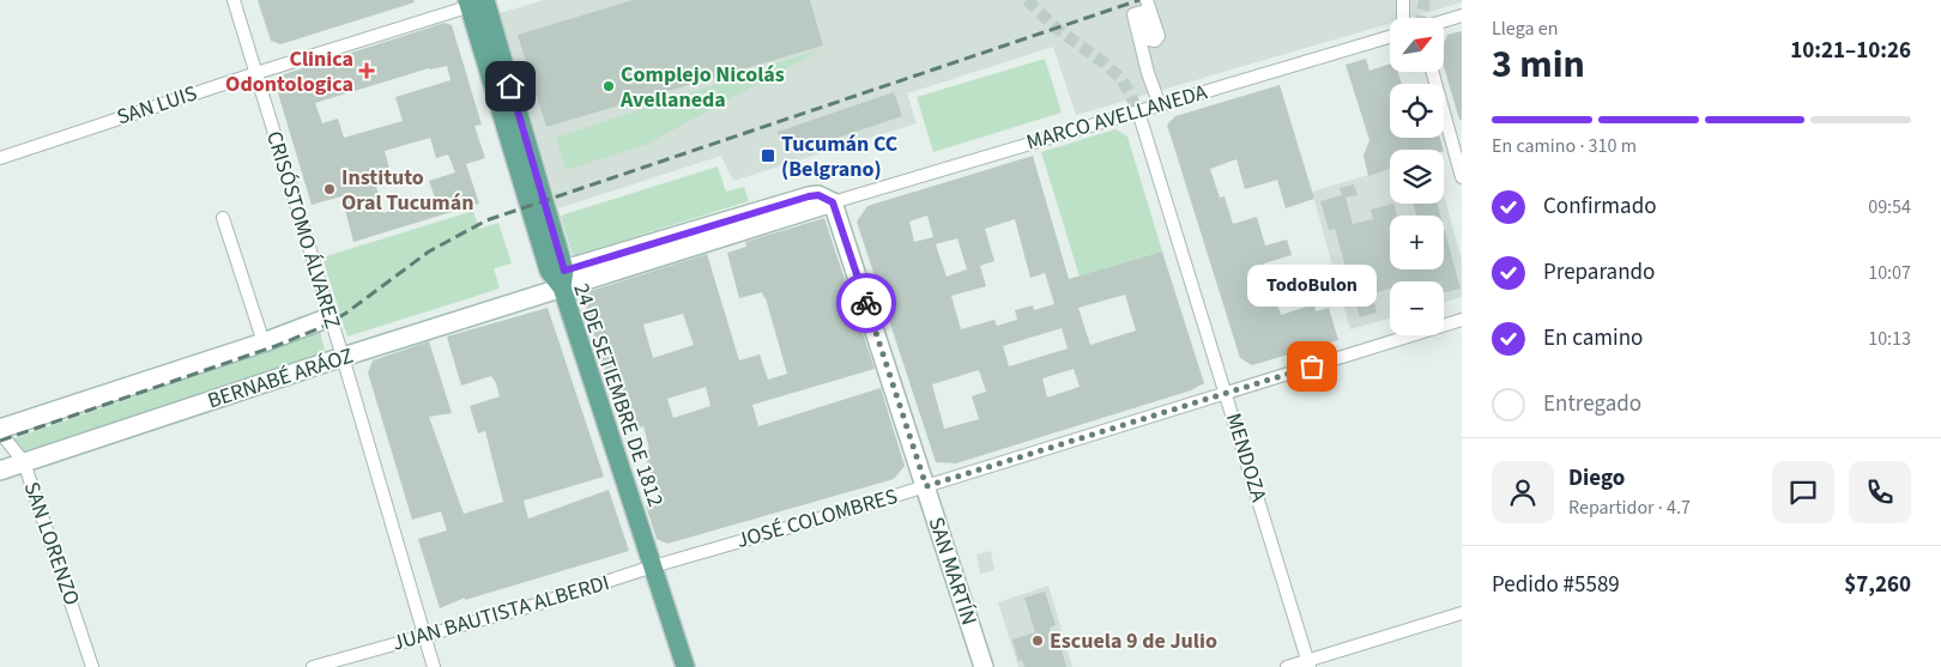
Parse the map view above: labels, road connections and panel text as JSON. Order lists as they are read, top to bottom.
{
  "streets": {
    "main road": ["24 DE SETIEMBRE DE 1812"],
    "street": [
      "SAN LUIS",
      "MARCO AVELLANEDA",
      "CRISÓSTOMO ÁLVAREZ",
      "BERNABÉ ARÁOZ",
      "MENDOZA",
      "JOSÉ COLOMBRES",
      "SAN LORENZO",
      "SAN MARTÍN",
      "JUAN BAUTISTA ALBERDI"
    ]
  },
  "crossings": [
    ["SAN LUIS", "CRISÓSTOMO ÁLVAREZ"],
    ["SAN LUIS", "24 DE SETIEMBRE DE 1812"],
    ["MARCO AVELLANEDA", "BERNABÉ ARÁOZ"],
    ["MARCO AVELLANEDA", "24 DE SETIEMBRE DE 1812"],
    ["MARCO AVELLANEDA", "MENDOZA"],
    ["MARCO AVELLANEDA", "SAN MARTÍN"],
    ["CRISÓSTOMO ÁLVAREZ", "BERNABÉ ARÁOZ"],
    ["CRISÓSTOMO ÁLVAREZ", "JUAN BAUTISTA ALBERDI"],
    ["BERNABÉ ARÁOZ", "24 DE SETIEMBRE DE 1812"],
    ["BERNABÉ ARÁOZ", "SAN LORENZO"],
    ["24 DE SETIEMBRE DE 1812", "JOSÉ COLOMBRES"],
    ["24 DE SETIEMBRE DE 1812", "JUAN BAUTISTA ALBERDI"],
    ["MENDOZA", "JOSÉ COLOMBRES"],
    ["JOSÉ COLOMBRES", "SAN MARTÍN"],
    ["JOSÉ COLOMBRES", "JUAN BAUTISTA ALBERDI"]
  ],
  "places": {
    "health": ["Clinica Odontologica"],
    "other": [
      "Complejo Nicolás Avellaneda",
      "Instituto Oral Tucumán",
      "TodoBulon",
      "Escuela 9 de Julio"
    ],
    "transit": ["Tucumán CC (Belgrano)"]
  },
  "north": "top right",
  "page": {
    "heading": ["3 min", "Llega en", "10:21–10:26"],
    "panel": [
      "Diego",
      "Repartidor · 4.7",
      "Pedido #5589",
      "$7,260"
    ],
    "map_buttons": ["+", "−"],
    "bar": "En camino · 310 m",
    "list": [
      ["Confirmado", "09:54"],
      ["Preparando", "10:07"],
      ["En camino", "10:13"],
      "Entregado"
    ],
    "bubble": "TodoBulon"
  }
}
